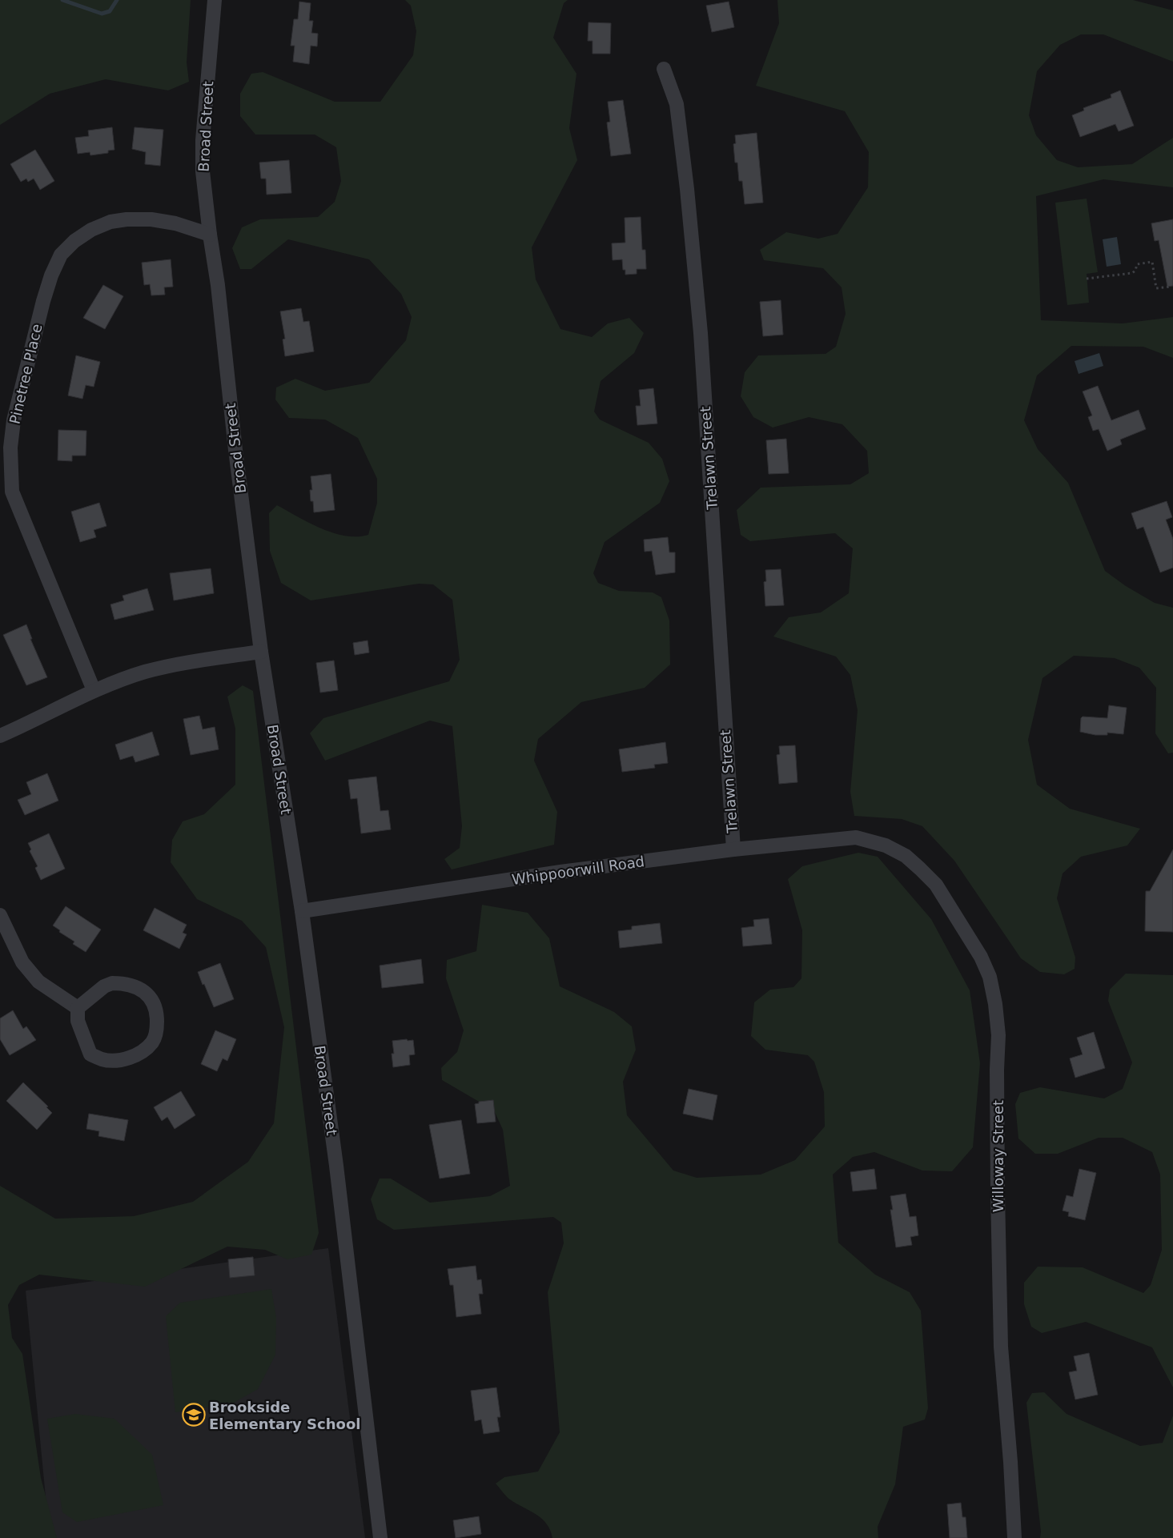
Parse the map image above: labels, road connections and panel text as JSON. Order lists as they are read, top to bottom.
{
  "streets": {
    "street": [
      "Broad Street",
      "Pinetree Place",
      "Trelawn Street",
      "Whippoorwill Road",
      "Willoway Street"
    ]
  },
  "crossings": [
    ["Broad Street", "Pinetree Place"],
    ["Broad Street", "Whippoorwill Road"],
    ["Trelawn Street", "Whippoorwill Road"],
    ["Whippoorwill Road", "Willoway Street"]
  ],
  "places": {
    "school or university": ["Brookside Elementary School"]
  }
}
